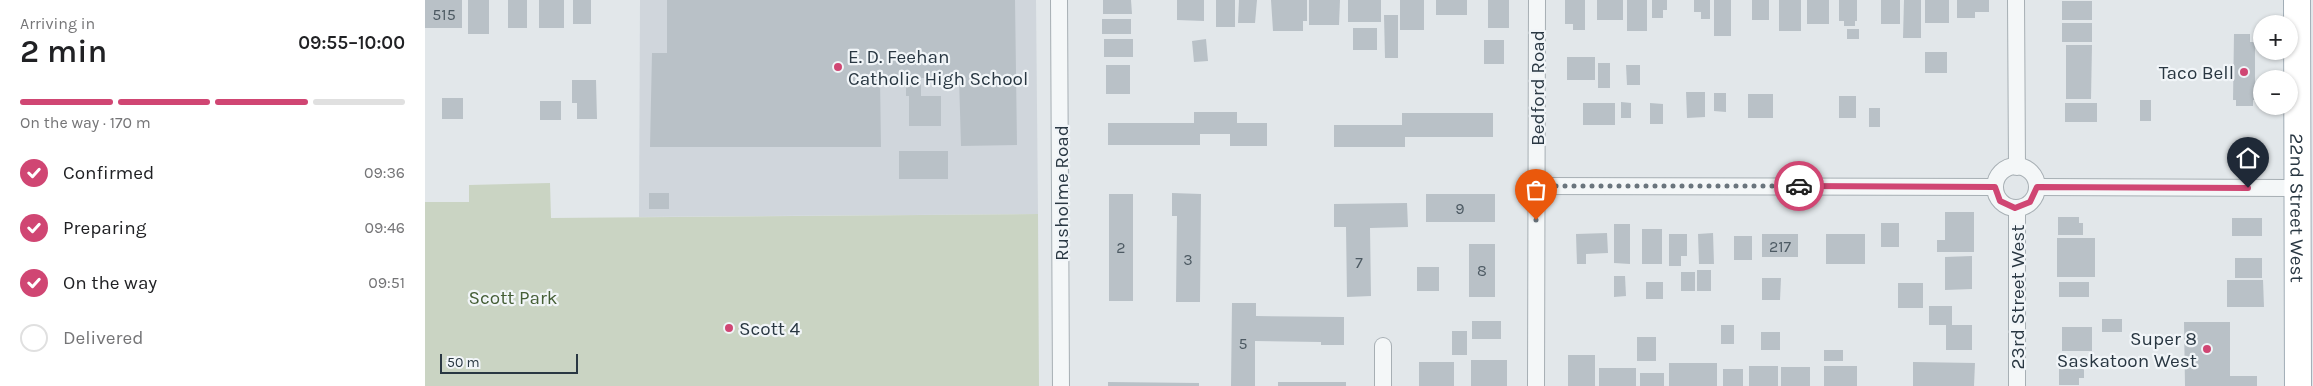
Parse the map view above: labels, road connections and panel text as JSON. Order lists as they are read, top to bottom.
{
  "streets": {
    "main road": ["22nd Street West"],
    "street": ["Bedford Road", "Rusholme Road", "23rd Street West"]
  },
  "parks": ["Scott Park"],
  "places": [
    "E. D. Feehan Catholic High School",
    "Taco Bell",
    "Scott 4",
    "Super 8 Saskatoon West"
  ],
  "house_numbers": [
    "515",
    "9",
    "217",
    "2",
    "3",
    "7",
    "8",
    "5"
  ],
  "scale_bar": "50 m",
  "page": {
    "heading": ["2 min", "Arriving in", "09:55–10:00"],
    "map_buttons": ["+", "−"],
    "bar": "On the way · 170 m",
    "list": [
      ["Confirmed", "09:36"],
      ["Preparing", "09:46"],
      ["On the way", "09:51"],
      "Delivered"
    ],
    "scale": "50 m"
  }
}
